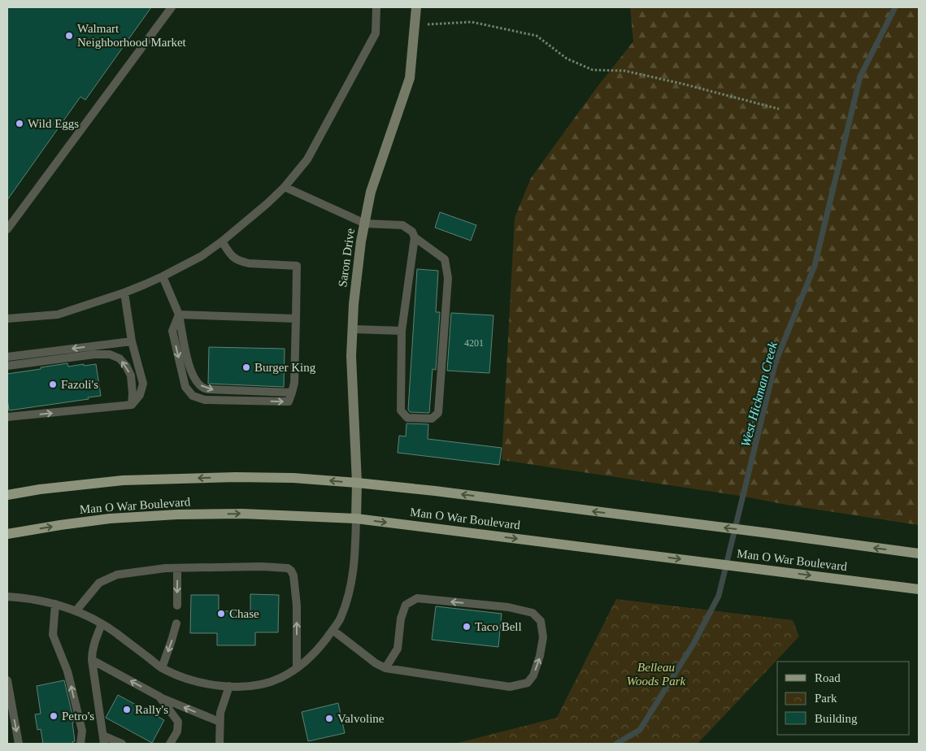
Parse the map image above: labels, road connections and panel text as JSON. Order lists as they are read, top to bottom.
{
  "streets": {
    "main road": ["Man O War Boulevard"],
    "street": ["Saron Drive"]
  },
  "crossings": [
    ["Saron Drive", "Man O War Boulevard"]
  ],
  "water": ["West Hickman Creek"],
  "parks": ["Belleau Woods Park"],
  "places": [
    "Walmart Neighborhood Market",
    "Wild Eggs",
    "Burger King",
    "Fazoli's",
    "Chase",
    "Taco Bell",
    "Rally's",
    "Petro's",
    "Valvoline"
  ],
  "house_numbers": ["4201"],
  "legend": ["Road", "Park", "Building"]
}
